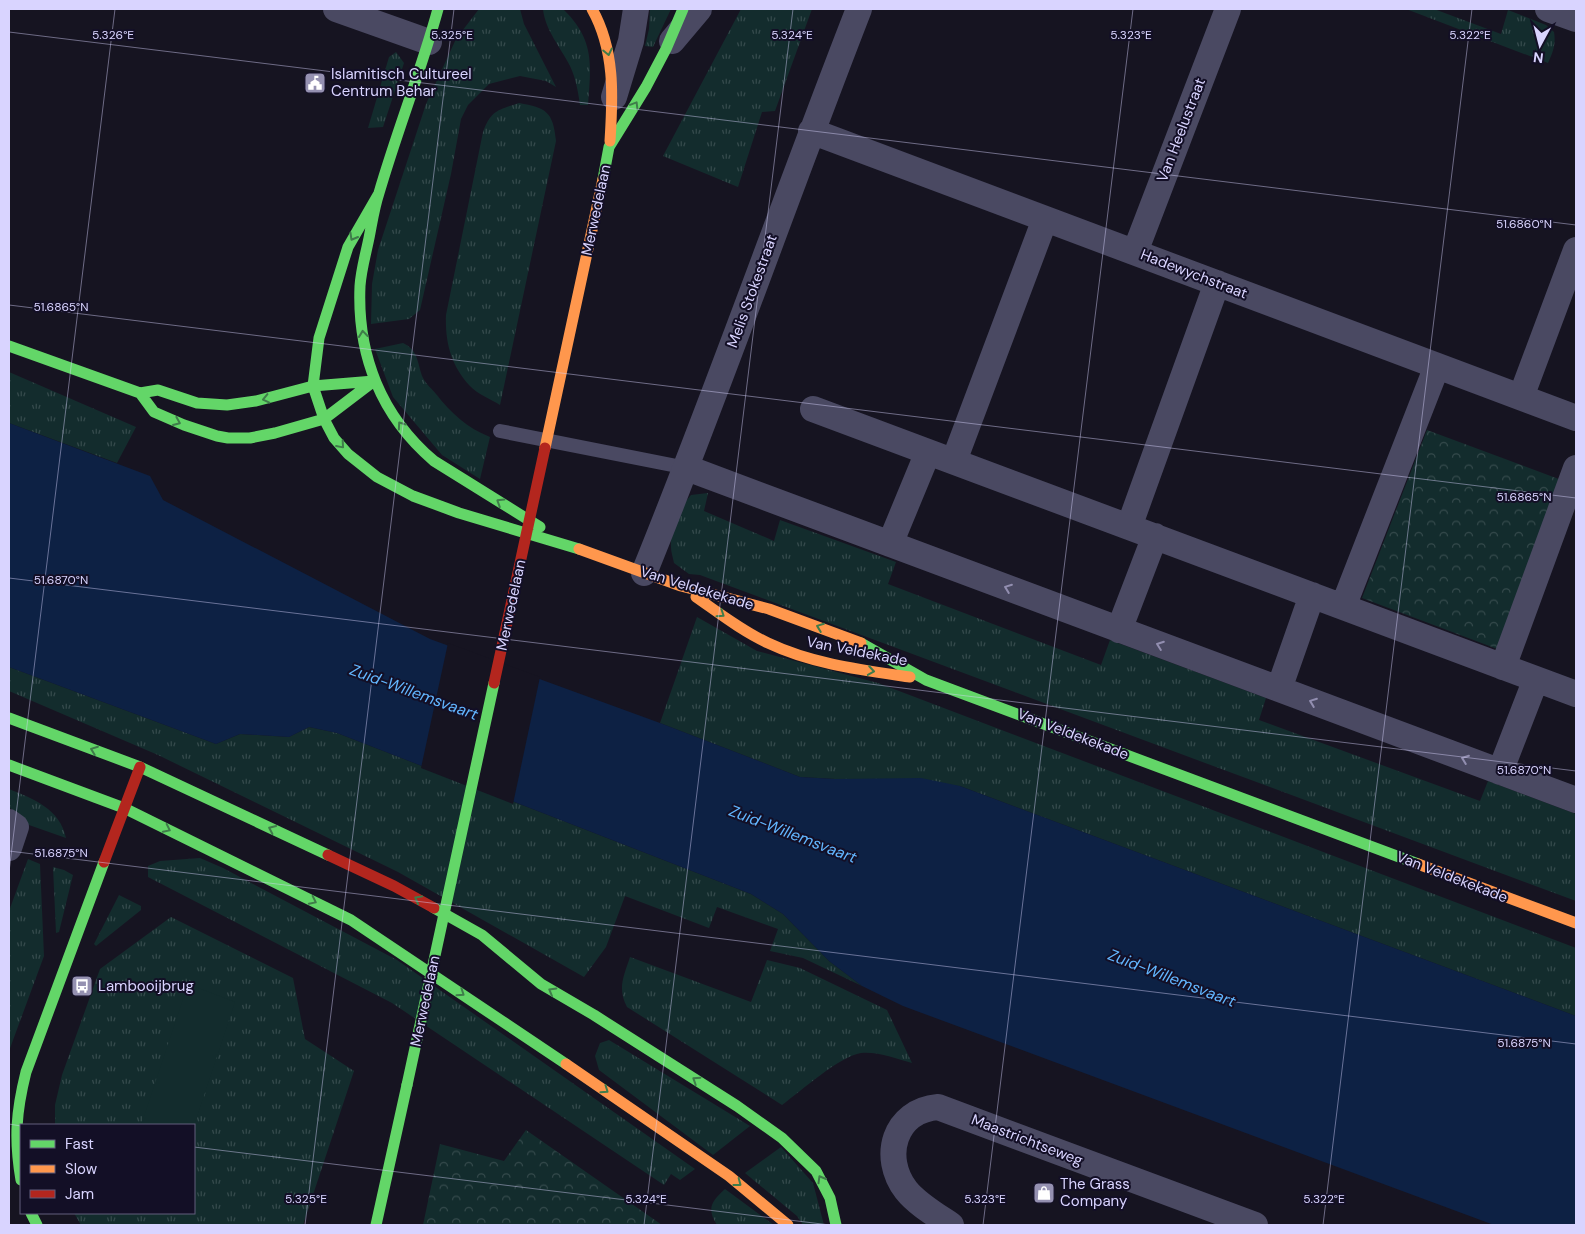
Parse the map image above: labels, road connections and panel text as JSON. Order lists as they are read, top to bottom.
{
  "streets": {
    "main road": ["Merwedelaan", "Van Veldekekade", "Van Veldekade"],
    "street": [
      "Van Heelustraat",
      "Hadewychstraat",
      "Melis Stokestraat",
      "Maastrichtseweg"
    ]
  },
  "crossings": [
    ["Van Heelustraat", "Hadewychstraat"],
    ["Hadewychstraat", "Melis Stokestraat"],
    ["Melis Stokestraat", "Van Veldekekade"],
    ["Van Veldekekade", "Van Veldekade"]
  ],
  "one_way": ["Van Veldekade"],
  "water": ["Zuid-Willemsvaart"],
  "places": {
    "public building": ["Islamitisch Cultureel Centrum Behar"],
    "bus stop": ["Lambooijbrug"],
    "shop": ["The Grass Company"]
  },
  "legend": ["Fast", "Slow", "Jam"],
  "north": "bottom",
  "coordinates": [
    "5.326°E",
    "5.325°E",
    "5.324°E",
    "5.323°E",
    "5.322°E",
    "51.6860°N",
    "51.6865°N",
    "51.6870°N",
    "51.6875°N"
  ]
}
